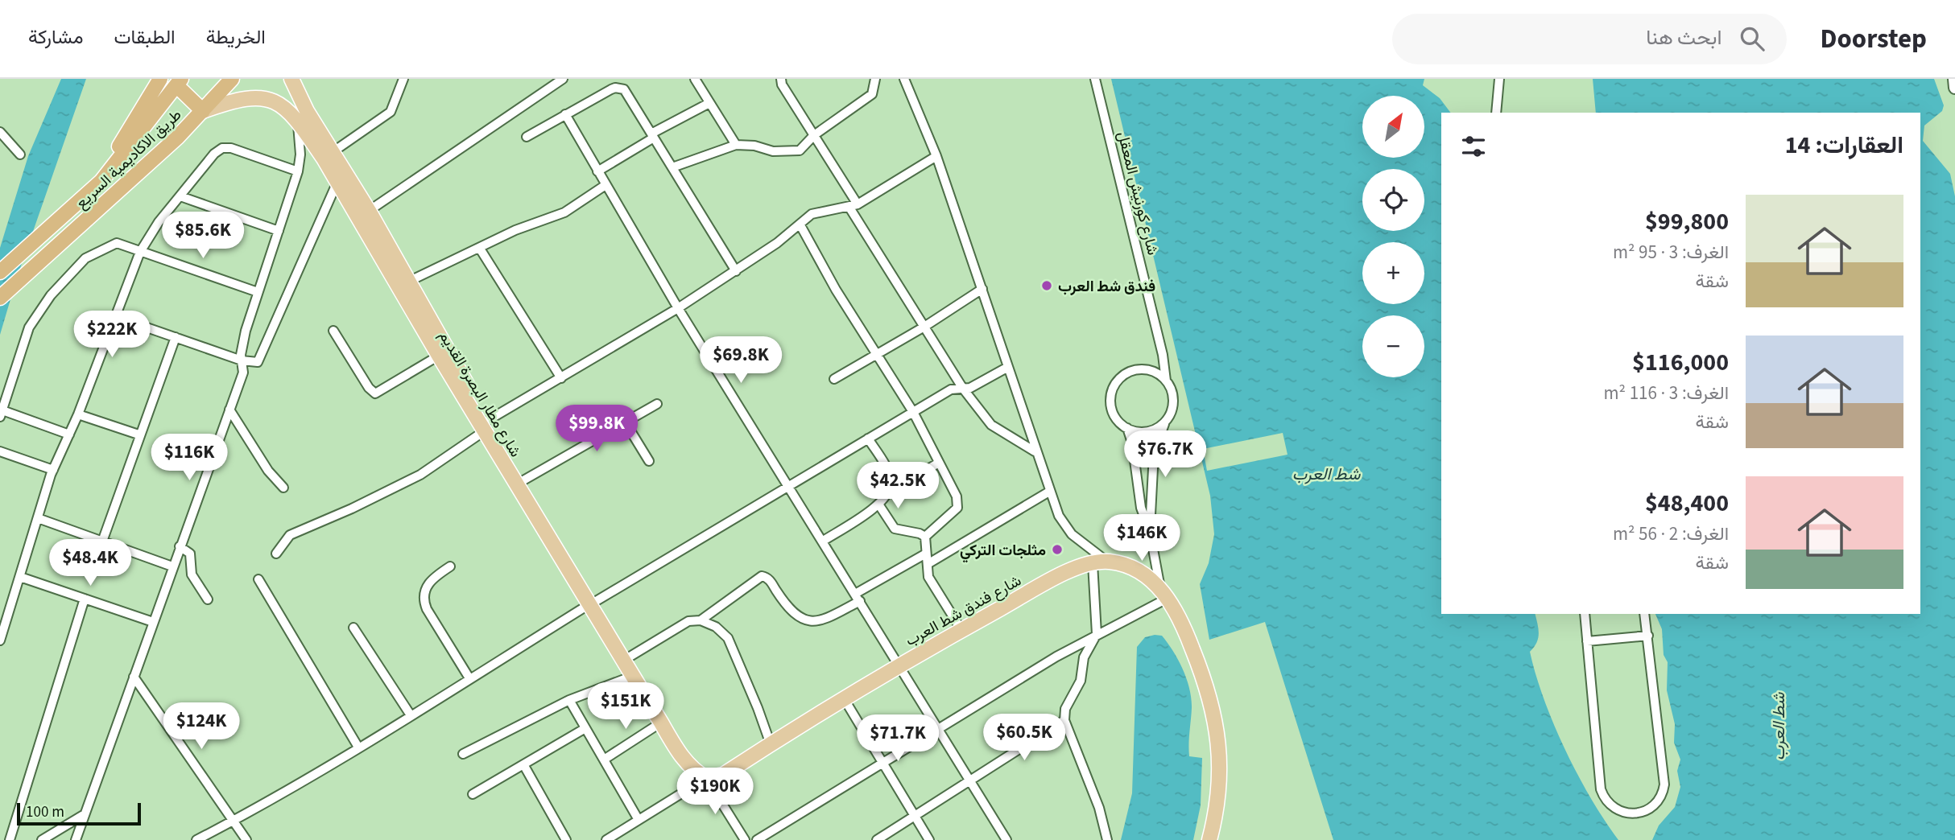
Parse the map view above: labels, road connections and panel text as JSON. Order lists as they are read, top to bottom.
{
  "streets": {
    "highway": ["طريق الاكاديمية السريع"],
    "main road": ["شارع مطار البصرة القديم", "شارع فندق شط العرب"],
    "street": ["شارع كورنيش المعقل"]
  },
  "crossings": [
    ["طريق الاكاديمية السريع", "شارع مطار البصرة القديم"],
    ["شارع مطار البصرة القديم", "شارع فندق شط العرب"]
  ],
  "water": ["شط العرب"],
  "places": ["فندق شط العرب", "مثلجات التركي"],
  "scale_bar": "100 m",
  "north": "top right",
  "page": {
    "header": "Doorstep",
    "search": "ابحث هنا",
    "nav": ["الخريطة", "الطبقات", "مشاركة"],
    "map_buttons": ["+", "−"],
    "heading": "العقارات: 14",
    "list": [
      {
        "name": "$99,800",
        "note": "الغرف: 3 · 95 m² · شقة"
      },
      {
        "name": "$116,000",
        "note": "الغرف: 3 · 116 m² · شقة"
      },
      {
        "name": "$48,400",
        "note": "الغرف: 2 · 56 m² · شقة"
      }
    ],
    "price": [
      "$85.6K",
      "$222K",
      "$69.8K",
      "$99.8K",
      "$76.7K",
      "$116K",
      "$42.5K",
      "$146K",
      "$48.4K",
      "$151K",
      "$124K",
      "$60.5K",
      "$71.7K",
      "$190K"
    ],
    "scale": "100 m"
  }
}
